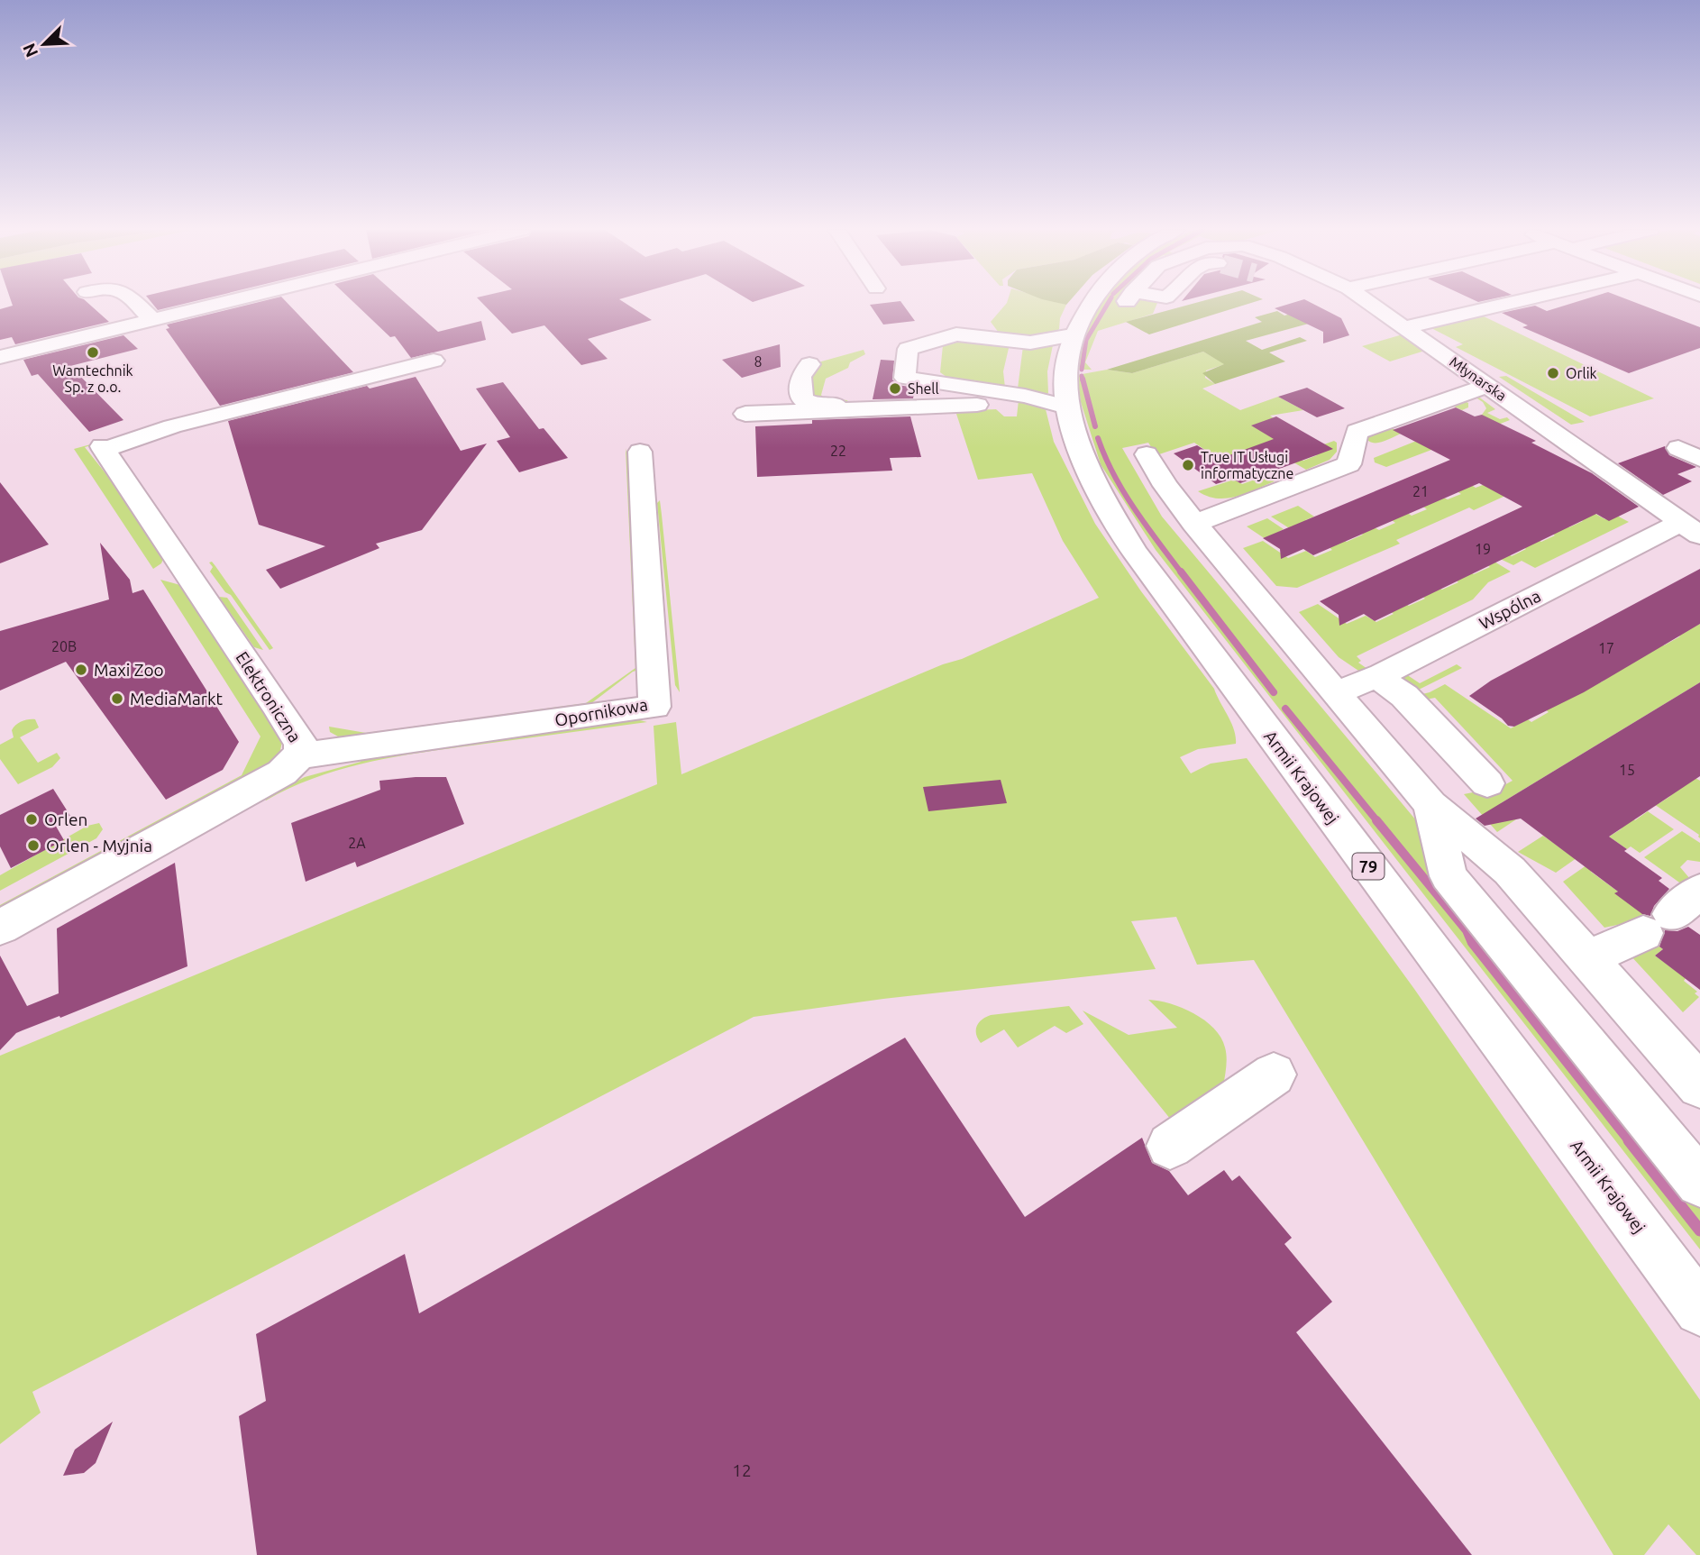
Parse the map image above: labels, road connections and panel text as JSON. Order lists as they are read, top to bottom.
{
  "streets": {
    "street": [
      "Młynarska",
      "Wspólna",
      "Elektroniczna",
      "Opornikowa",
      "Armii Krajowej",
      "79"
    ]
  },
  "crossings": [
    ["Młynarska", "Wspólna"],
    ["Elektroniczna", "Opornikowa"]
  ],
  "places": [
    "Wamtechnik Sp. z o.o.",
    "Orlik",
    "Shell",
    "True IT Usługi informatyczne",
    "Maxi Zoo",
    "MediaMarkt",
    "Orlen",
    "Orlen - Myjnia"
  ],
  "house_numbers": [
    "8",
    "22",
    "21",
    "19",
    "20B",
    "17",
    "15",
    "2A",
    "12"
  ],
  "north": "bottom left"
}
